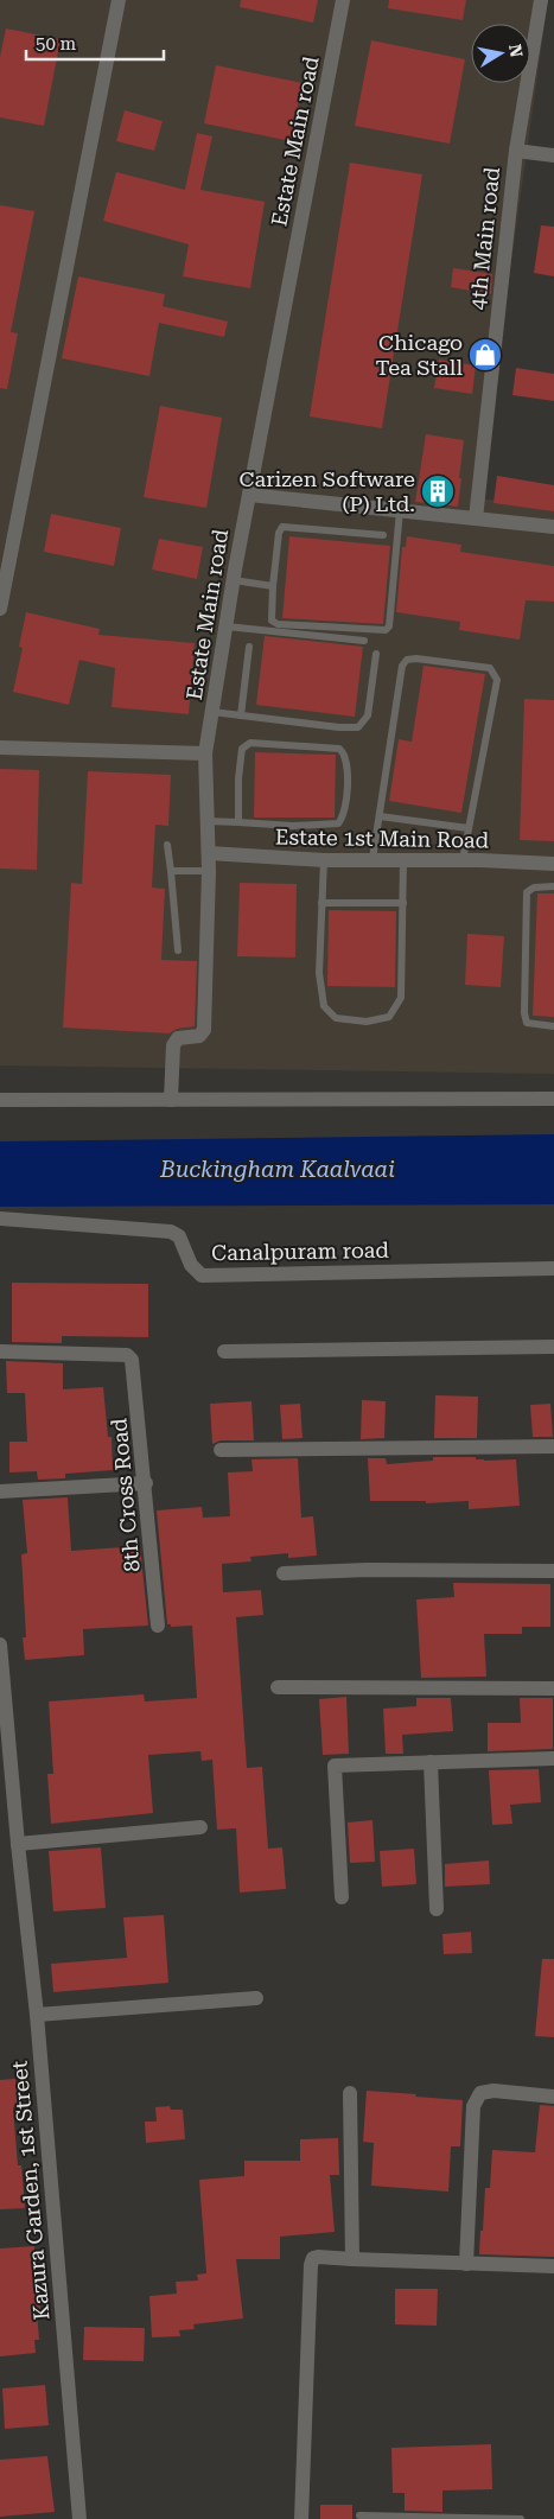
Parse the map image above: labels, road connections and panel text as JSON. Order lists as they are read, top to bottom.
{
  "streets": {
    "street": [
      "Estate Main road",
      "4th Main road",
      "Estate 1st Main Road",
      "Canalpuram road",
      "8th Cross Road",
      "Kazura Garden, 1st Street"
    ]
  },
  "crossings": [
    ["Estate Main road", "Estate 1st Main Road"]
  ],
  "water": ["Buckingham Kaalvaai"],
  "places": {
    "shop": ["Chicago Tea Stall"],
    "building": ["Carizen Software (P) Ltd."]
  },
  "scale_bar": "50 m",
  "north": "right"
}
